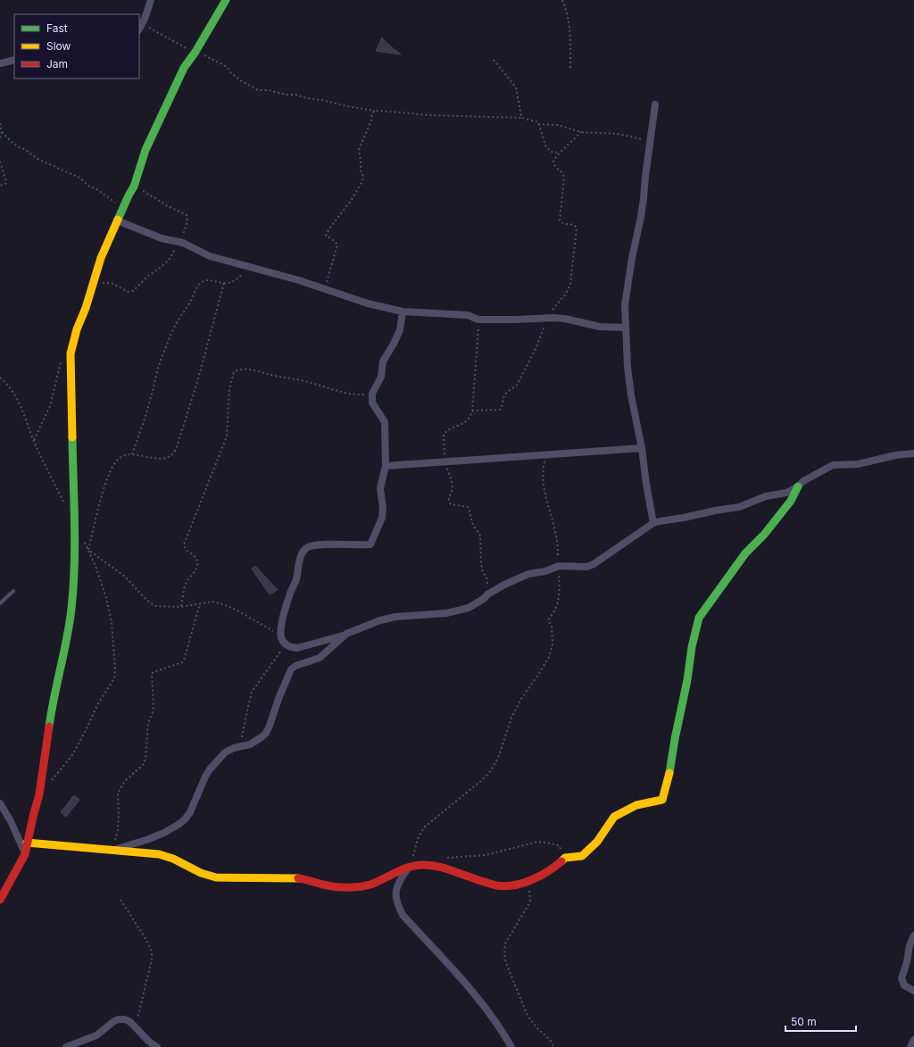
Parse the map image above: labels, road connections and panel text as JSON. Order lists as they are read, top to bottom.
{
  "legend": ["Fast", "Slow", "Jam"],
  "scale_bar": "50 m"
}
